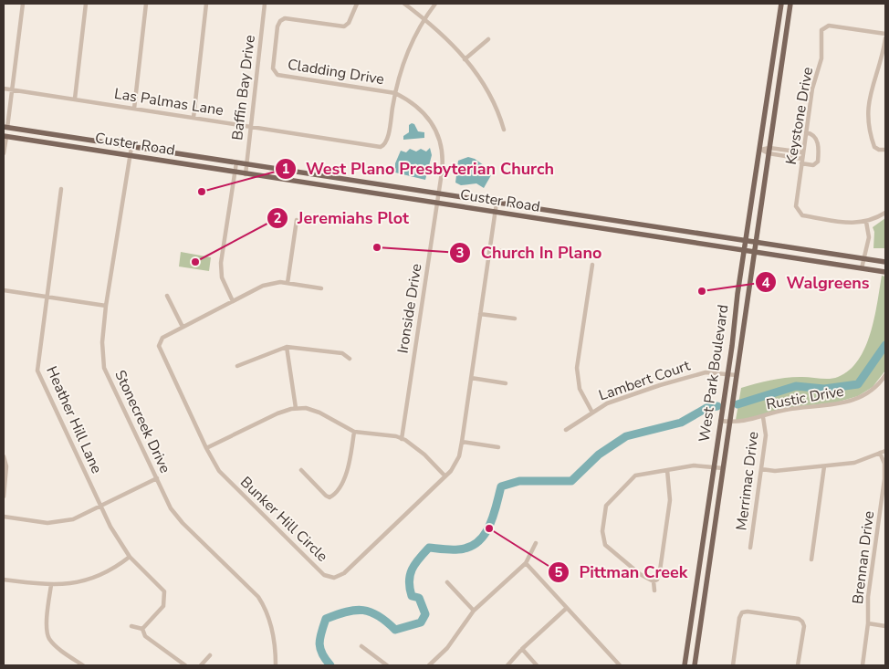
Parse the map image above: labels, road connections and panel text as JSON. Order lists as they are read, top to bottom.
{
  "streets": {
    "main road": ["Custer Road", "West Park Boulevard"],
    "street": [
      "Cladding Drive",
      "Baffin Bay Drive",
      "Las Palmas Lane",
      "Keystone Drive",
      "Ironside Drive",
      "Lambert Court",
      "Rustic Drive",
      "Heather Hill Lane",
      "Stonecreek Drive",
      "Merrimac Drive",
      "Bunker Hill Circle",
      "Brennan Drive"
    ]
  },
  "crossings": [
    ["Cladding Drive", "Las Palmas Lane"],
    ["Cladding Drive", "Ironside Drive"],
    ["Baffin Bay Drive", "Las Palmas Lane"],
    ["Baffin Bay Drive", "Custer Road"],
    ["Las Palmas Lane", "Ironside Drive"],
    ["Custer Road", "Ironside Drive"],
    ["Custer Road", "West Park Boulevard"],
    ["Custer Road", "Stonecreek Drive"],
    ["Custer Road", "Bunker Hill Circle"],
    ["West Park Boulevard", "Lambert Court"],
    ["West Park Boulevard", "Rustic Drive"],
    ["Rustic Drive", "Merrimac Drive"]
  ],
  "places": [
    "West Plano Presbyterian Church",
    "Church In Plano",
    "Jeremiahs Plot",
    "Walgreens",
    "Pittman Creek"
  ]
}
